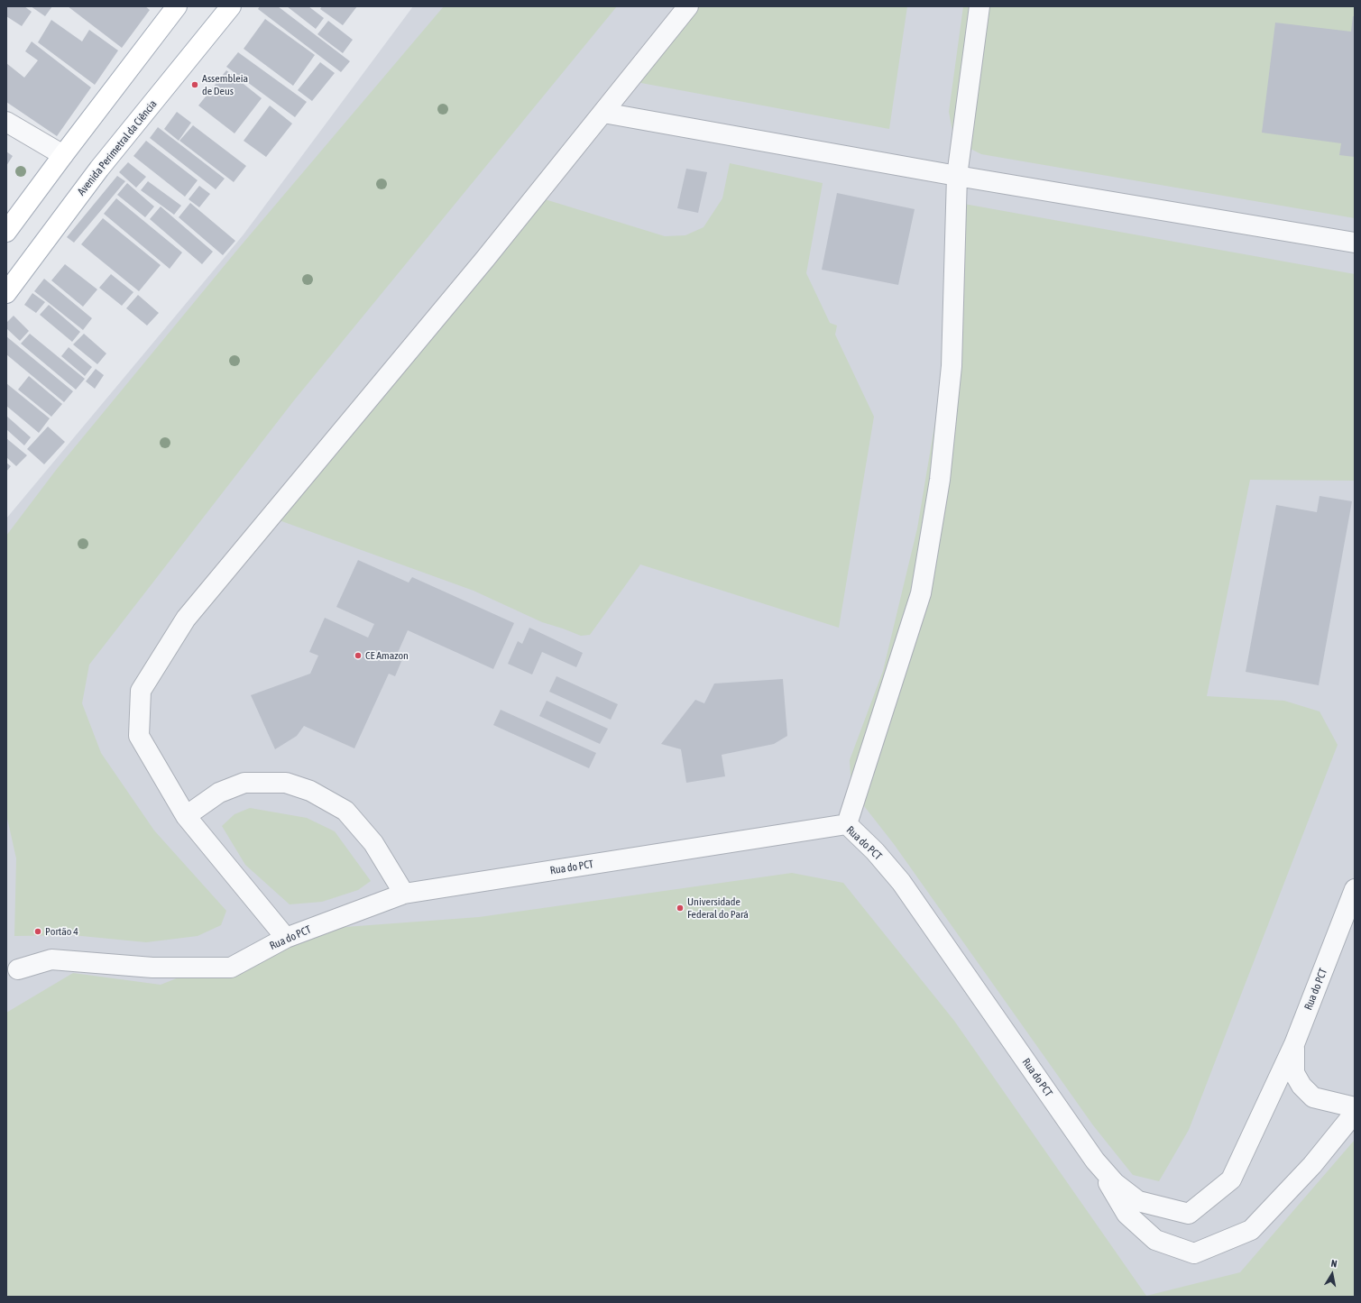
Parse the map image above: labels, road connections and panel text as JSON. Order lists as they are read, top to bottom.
{
  "streets": {
    "main road": ["Avenida Perimetral da Ciência"],
    "street": ["Rua do PCT"]
  },
  "places": [
    "Assembleia de Deus",
    "CE Amazon",
    "Universidade Federal do Pará",
    "Portão 4"
  ],
  "north": "top"
}
